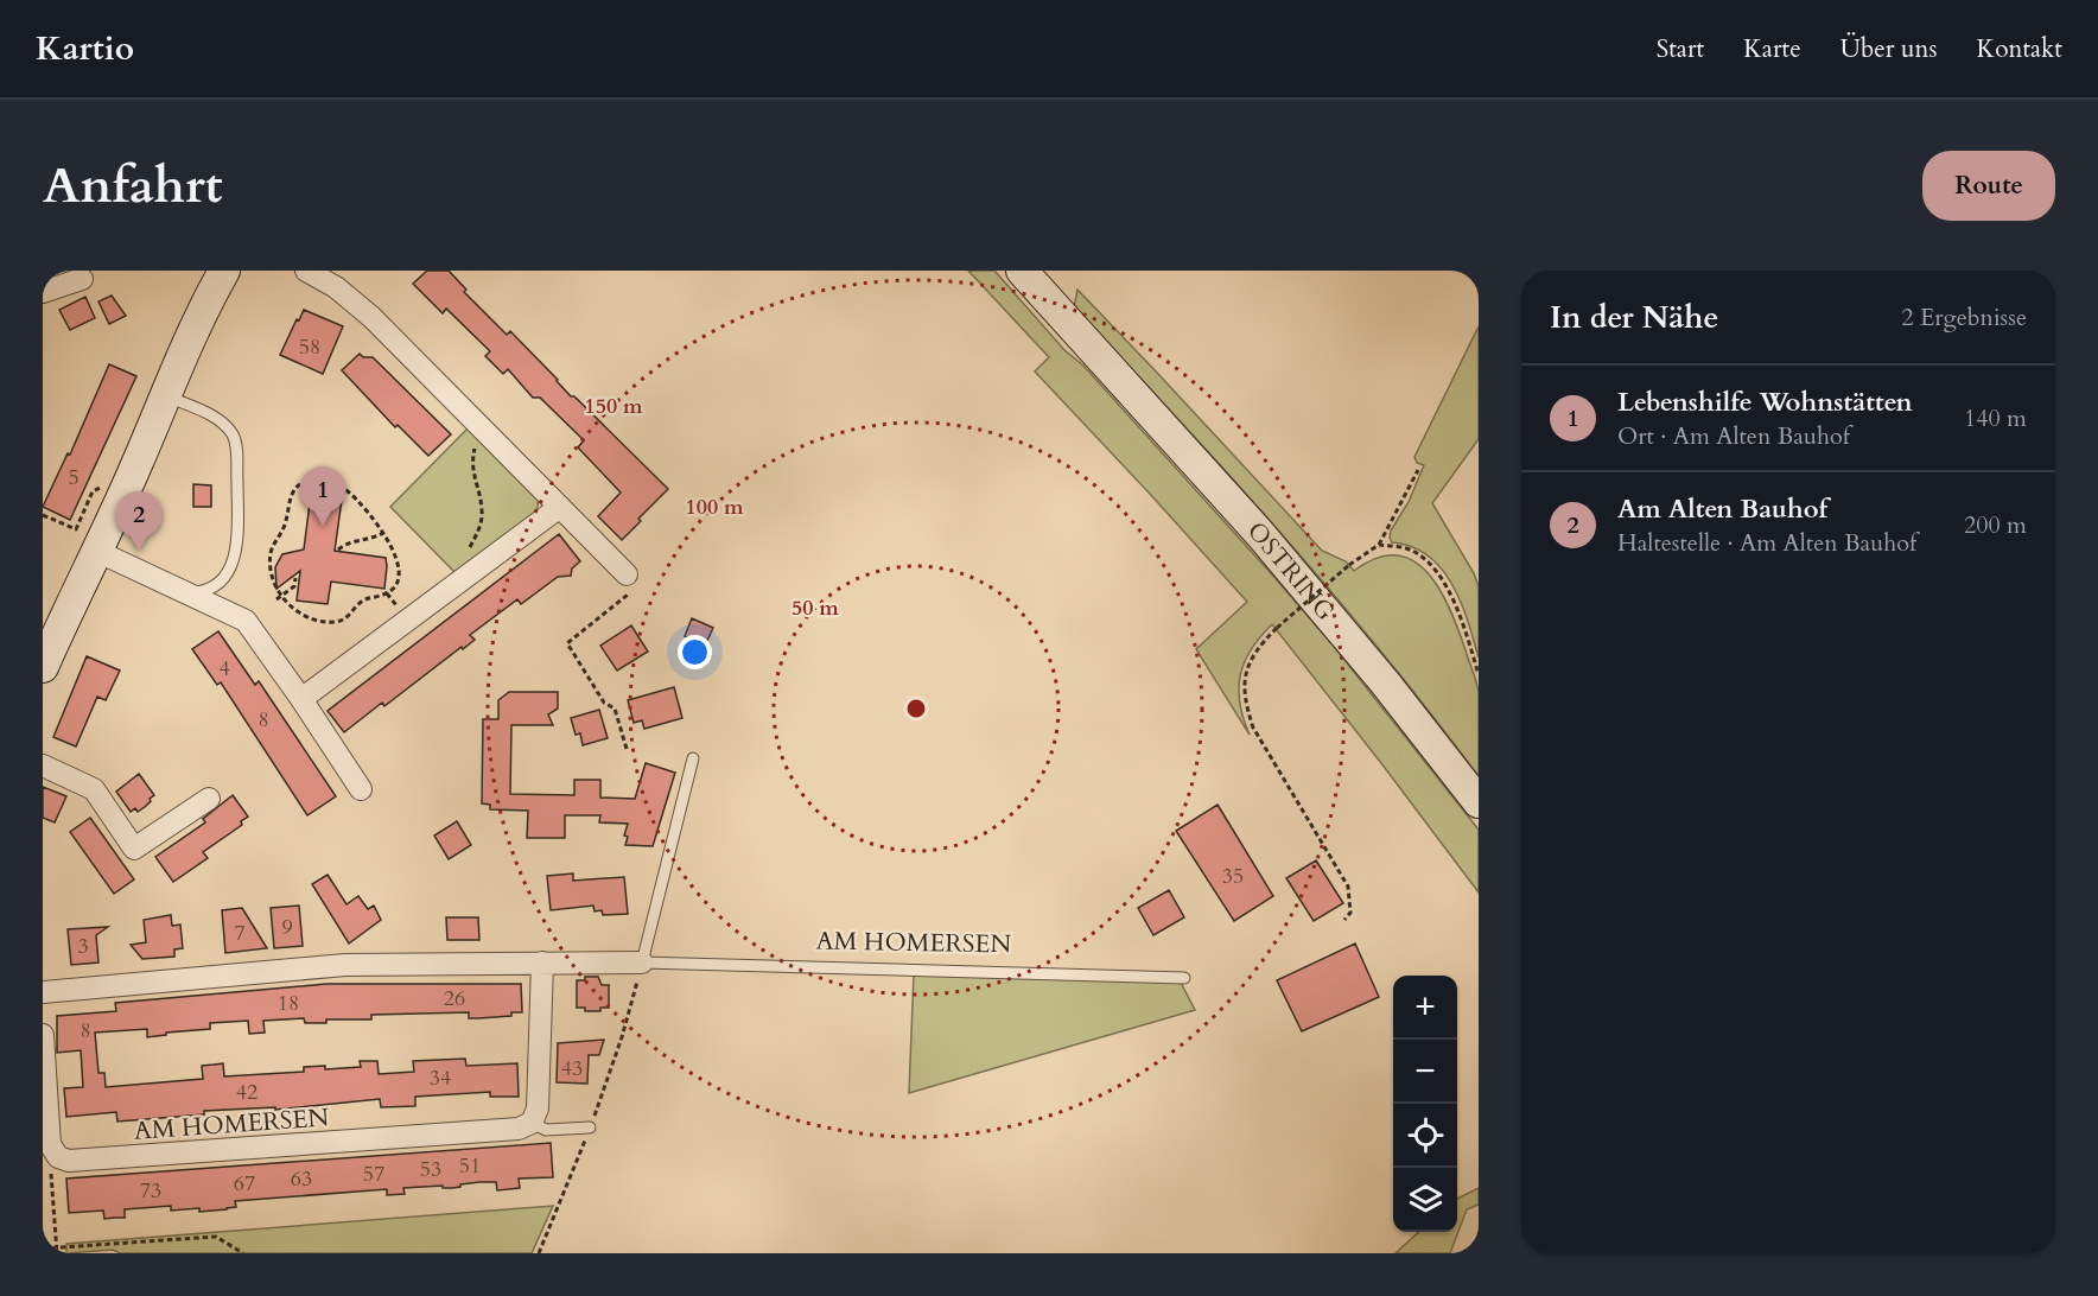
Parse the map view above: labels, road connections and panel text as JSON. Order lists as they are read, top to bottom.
{
  "streets": {
    "main road": ["OSTRING"],
    "street": ["AM HOMERSEN"]
  },
  "house_numbers": [
    "58",
    "5",
    "4",
    "8",
    "35",
    "9",
    "7",
    "3",
    "26",
    "18",
    "8",
    "43",
    "34",
    "42",
    "51",
    "53",
    "57",
    "63",
    "67",
    "73"
  ],
  "page": {
    "header": "Kartio",
    "nav": [
      "Start",
      "Karte",
      "Über uns",
      "Kontakt"
    ],
    "buttons": "Route",
    "title": "Anfahrt",
    "heading": ["In der Nähe", "2 Ergebnisse"],
    "list": [
      {
        "mark": "1",
        "name": "Lebenshilfe Wohnstätten",
        "note": "Ort · Am Alten Bauhof",
        "value": "140 m"
      },
      {
        "mark": "2",
        "name": "Am Alten Bauhof",
        "note": "Haltestelle · Am Alten Bauhof",
        "value": "200 m"
      }
    ],
    "pins": ["1", "2"],
    "map_buttons": ["+", "−"]
  },
  "rings": ["150 m", "100 m", "50 m"]
}
